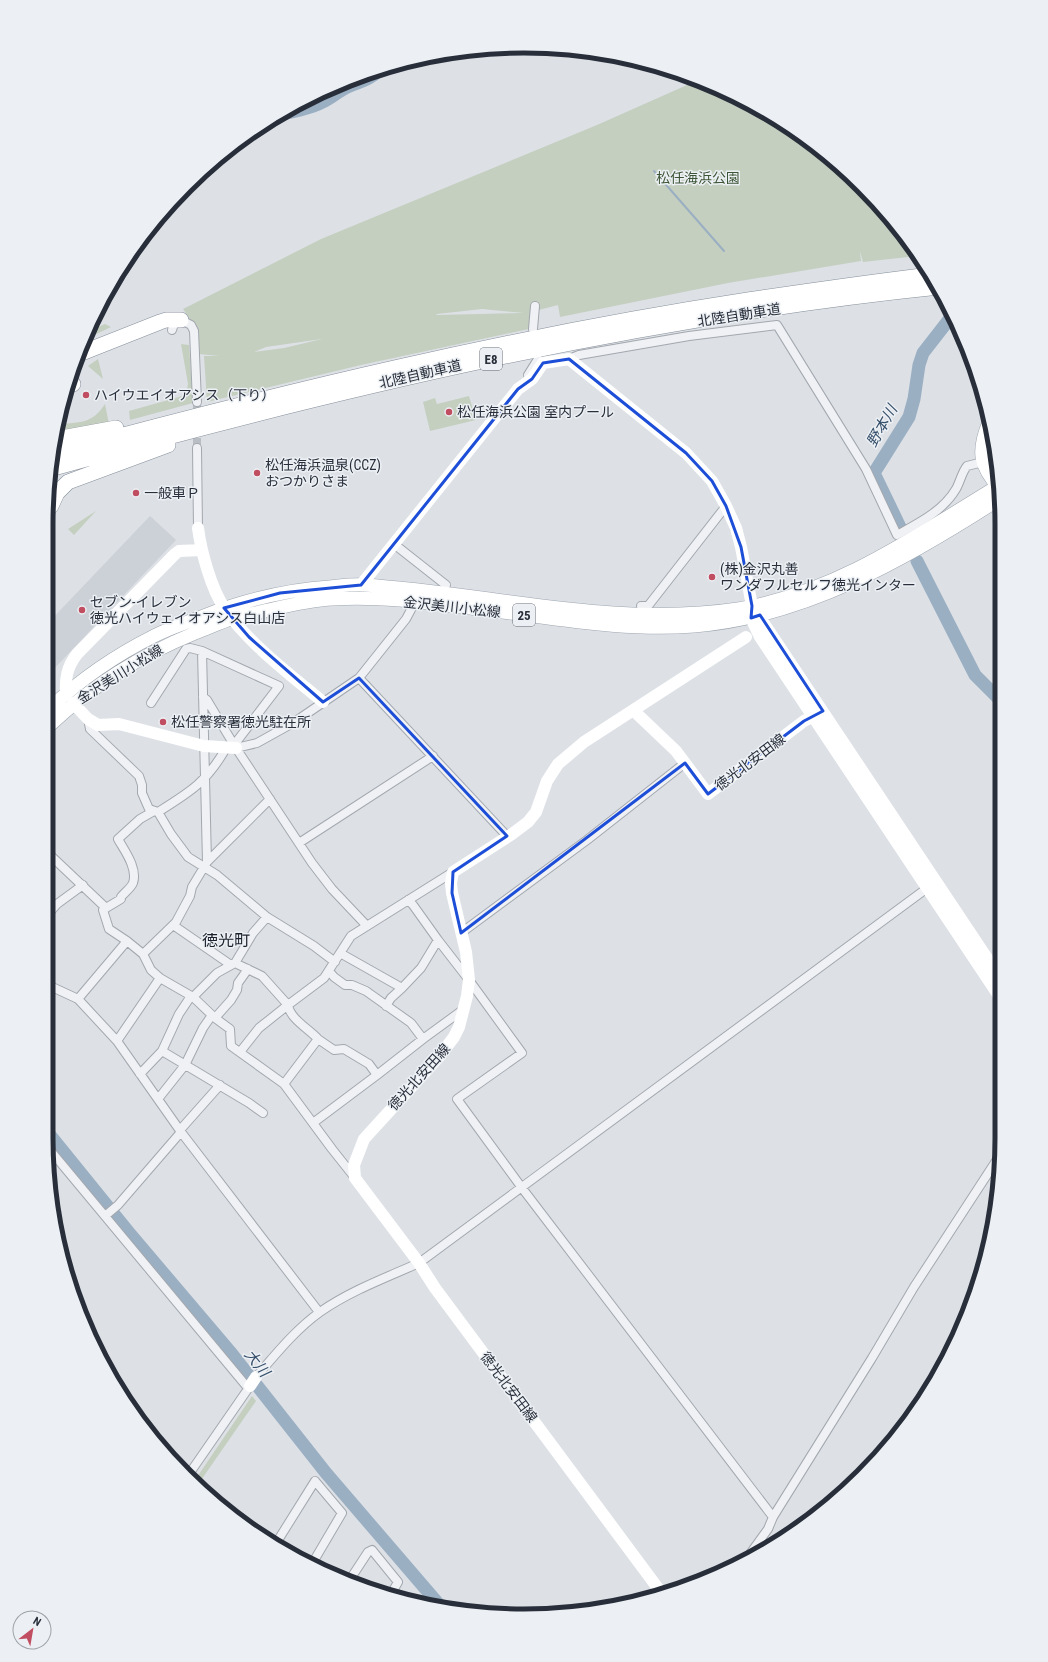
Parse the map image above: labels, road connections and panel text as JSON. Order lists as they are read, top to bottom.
{
  "streets": {
    "highway": ["北陸自動車道", "E8"],
    "main road": ["金沢美川小松線", "25"],
    "street": ["徳光北安田線"]
  },
  "districts": ["徳光町"],
  "water": ["野本川", "大川"],
  "parks": ["松任海浜公園"],
  "places": [
    "ハイウエイオアシス（下り）",
    "松任海浜公園 室内プール",
    "松任海浜温泉(CCZ) おつかりさま",
    "一般車Ｐ",
    "(株)金沢丸善 ワンダフルセルフ徳光インター",
    "セブン-イレブン 徳光ハイウェイオアシス白山店",
    "松任警察署徳光駐在所"
  ],
  "north": "top right"
}
